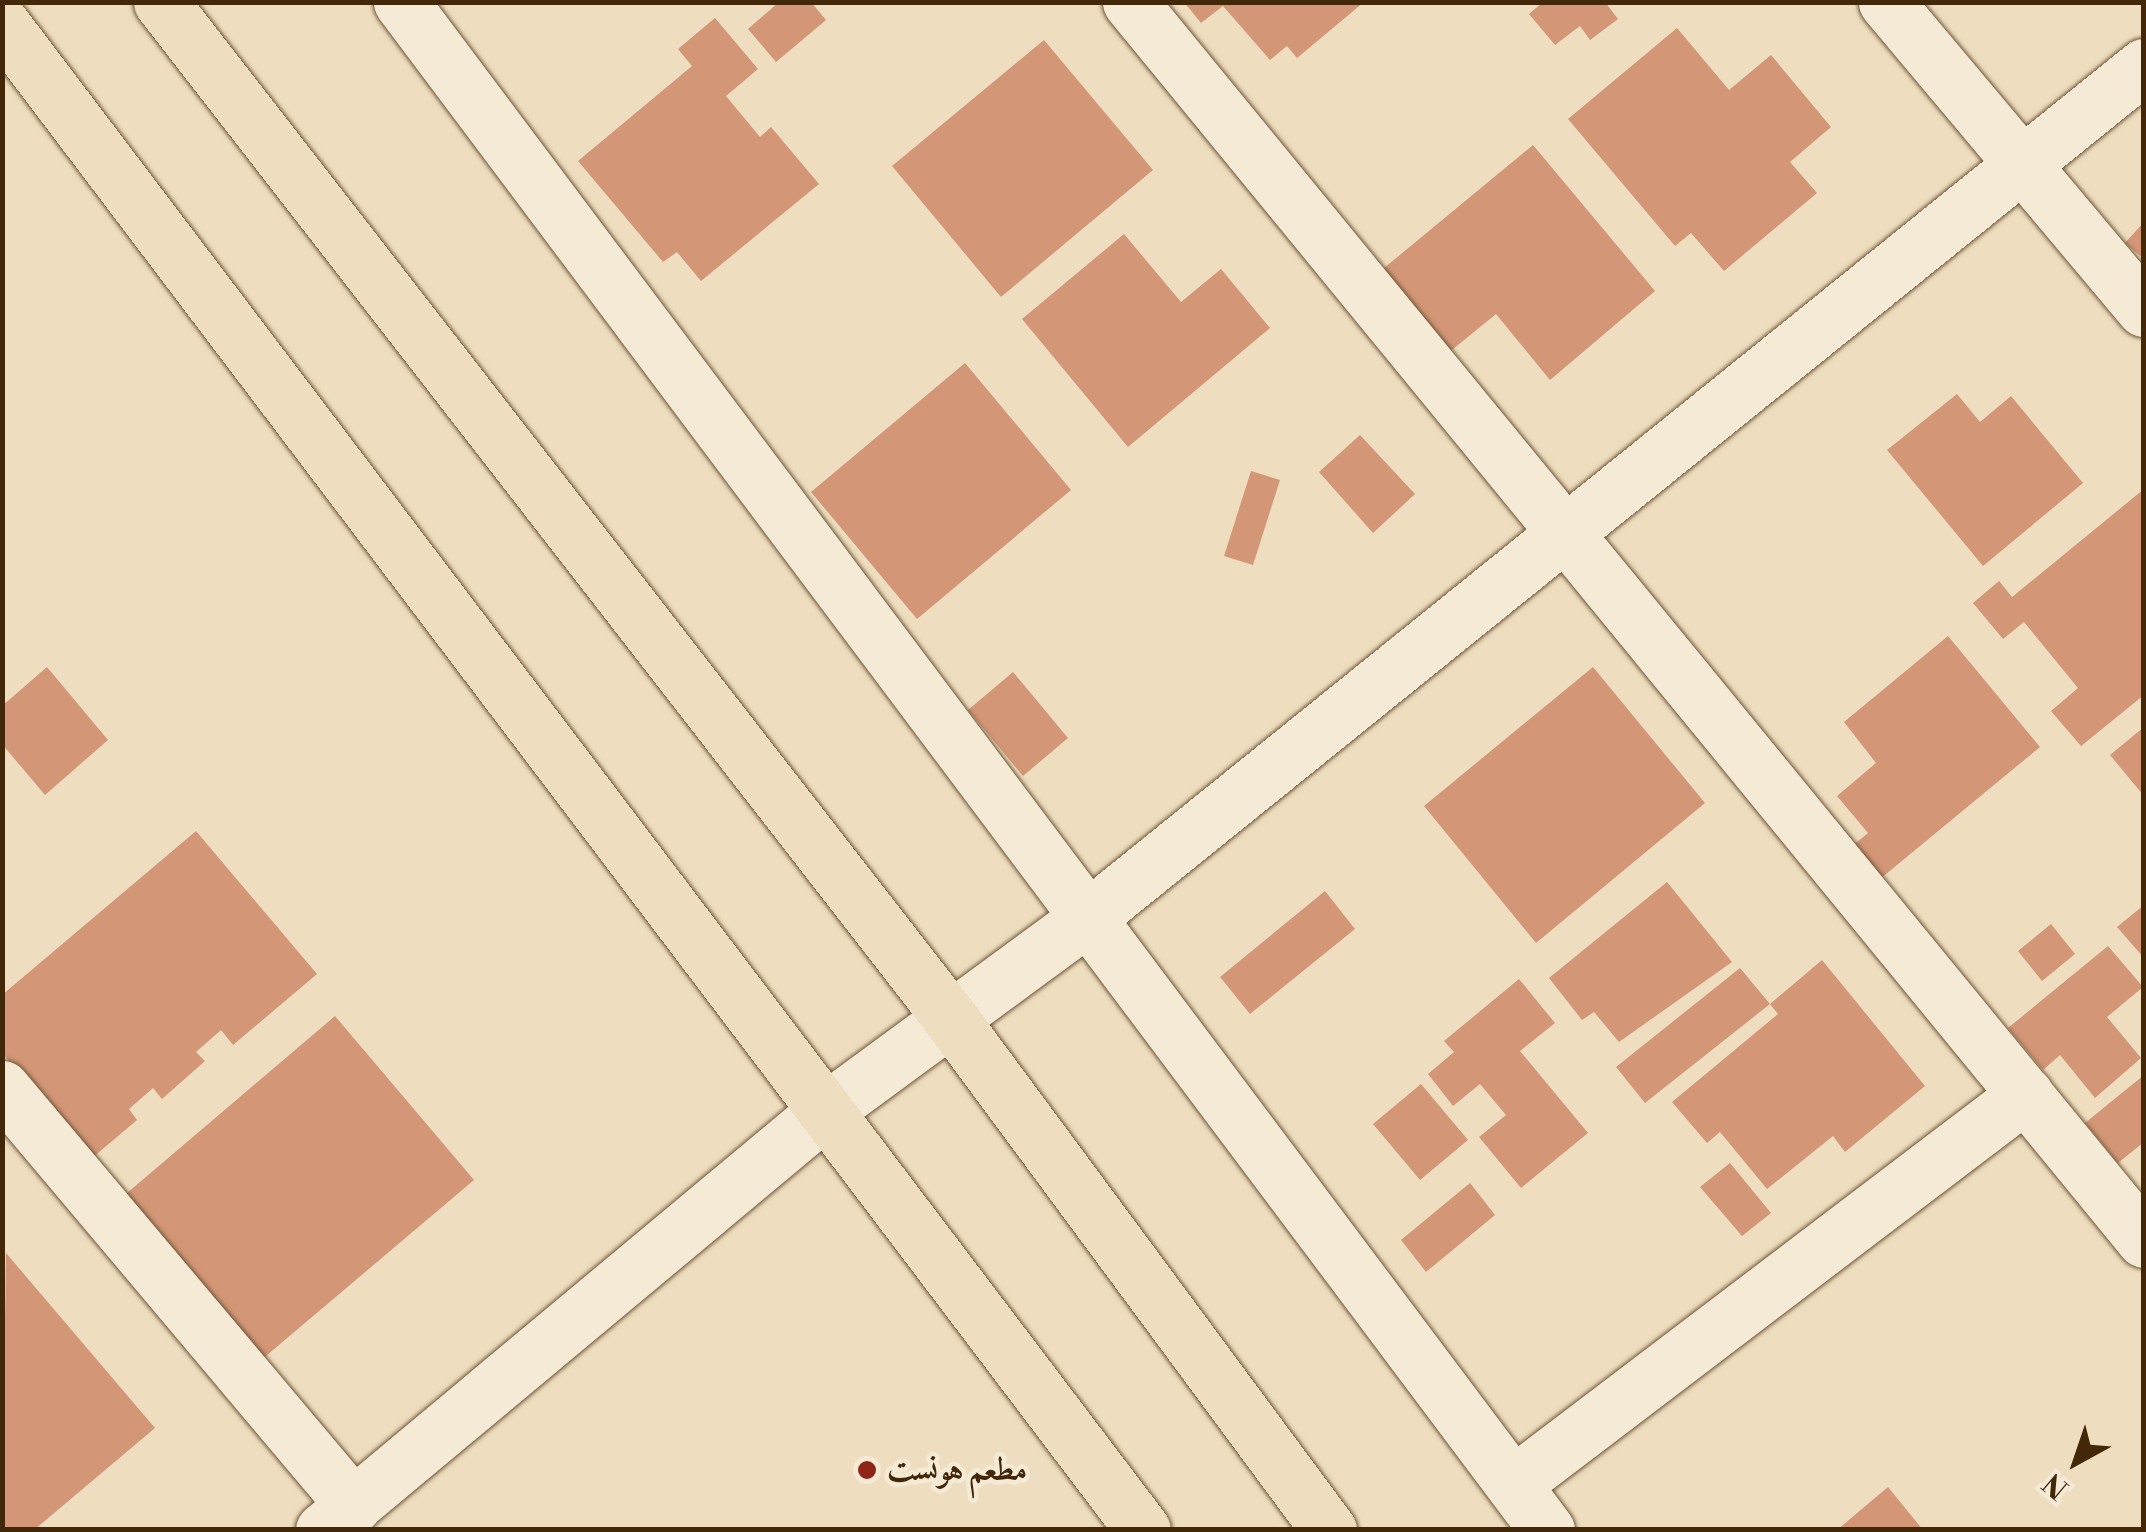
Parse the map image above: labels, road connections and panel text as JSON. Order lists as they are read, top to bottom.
{
  "places": ["مطعم هونست"],
  "north": "bottom left"
}
